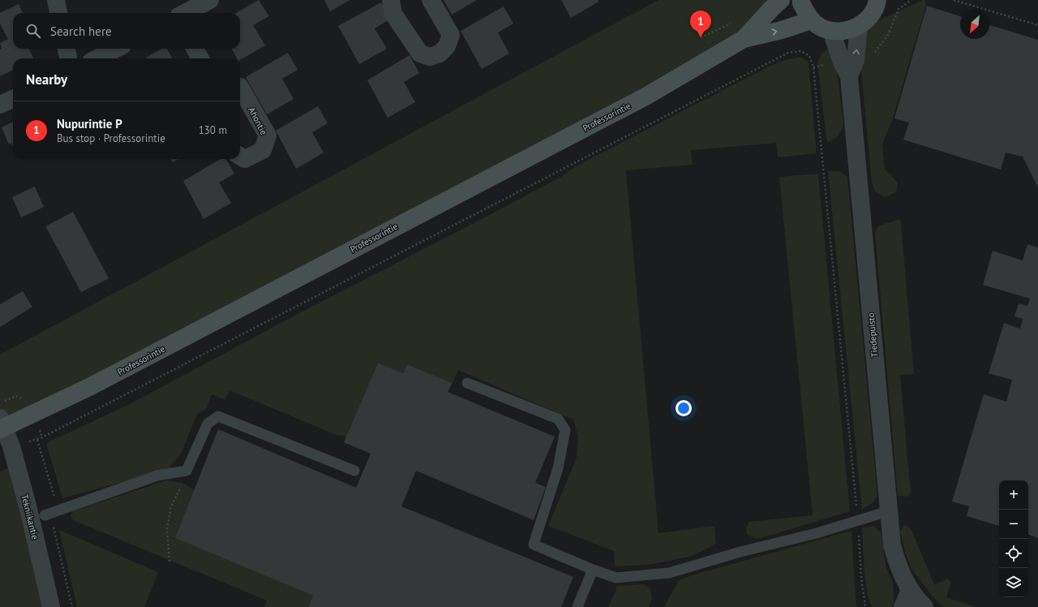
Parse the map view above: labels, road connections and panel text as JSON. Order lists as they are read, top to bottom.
{
  "streets": {
    "main road": ["Professorintie"],
    "street": ["Ahontie", "Tiedepuisto", "Tekniikantie"]
  },
  "crossings": [
    ["Professorintie", "Tekniikantie"]
  ],
  "north": "bottom left",
  "page": {
    "pins": "1",
    "search": "Search here",
    "heading": "Nearby",
    "list": [
      {
        "mark": "1",
        "name": "Nupurintie P",
        "note": "Bus stop · Professorintie",
        "value": "130 m"
      }
    ],
    "map_buttons": ["+", "−"]
  }
}
